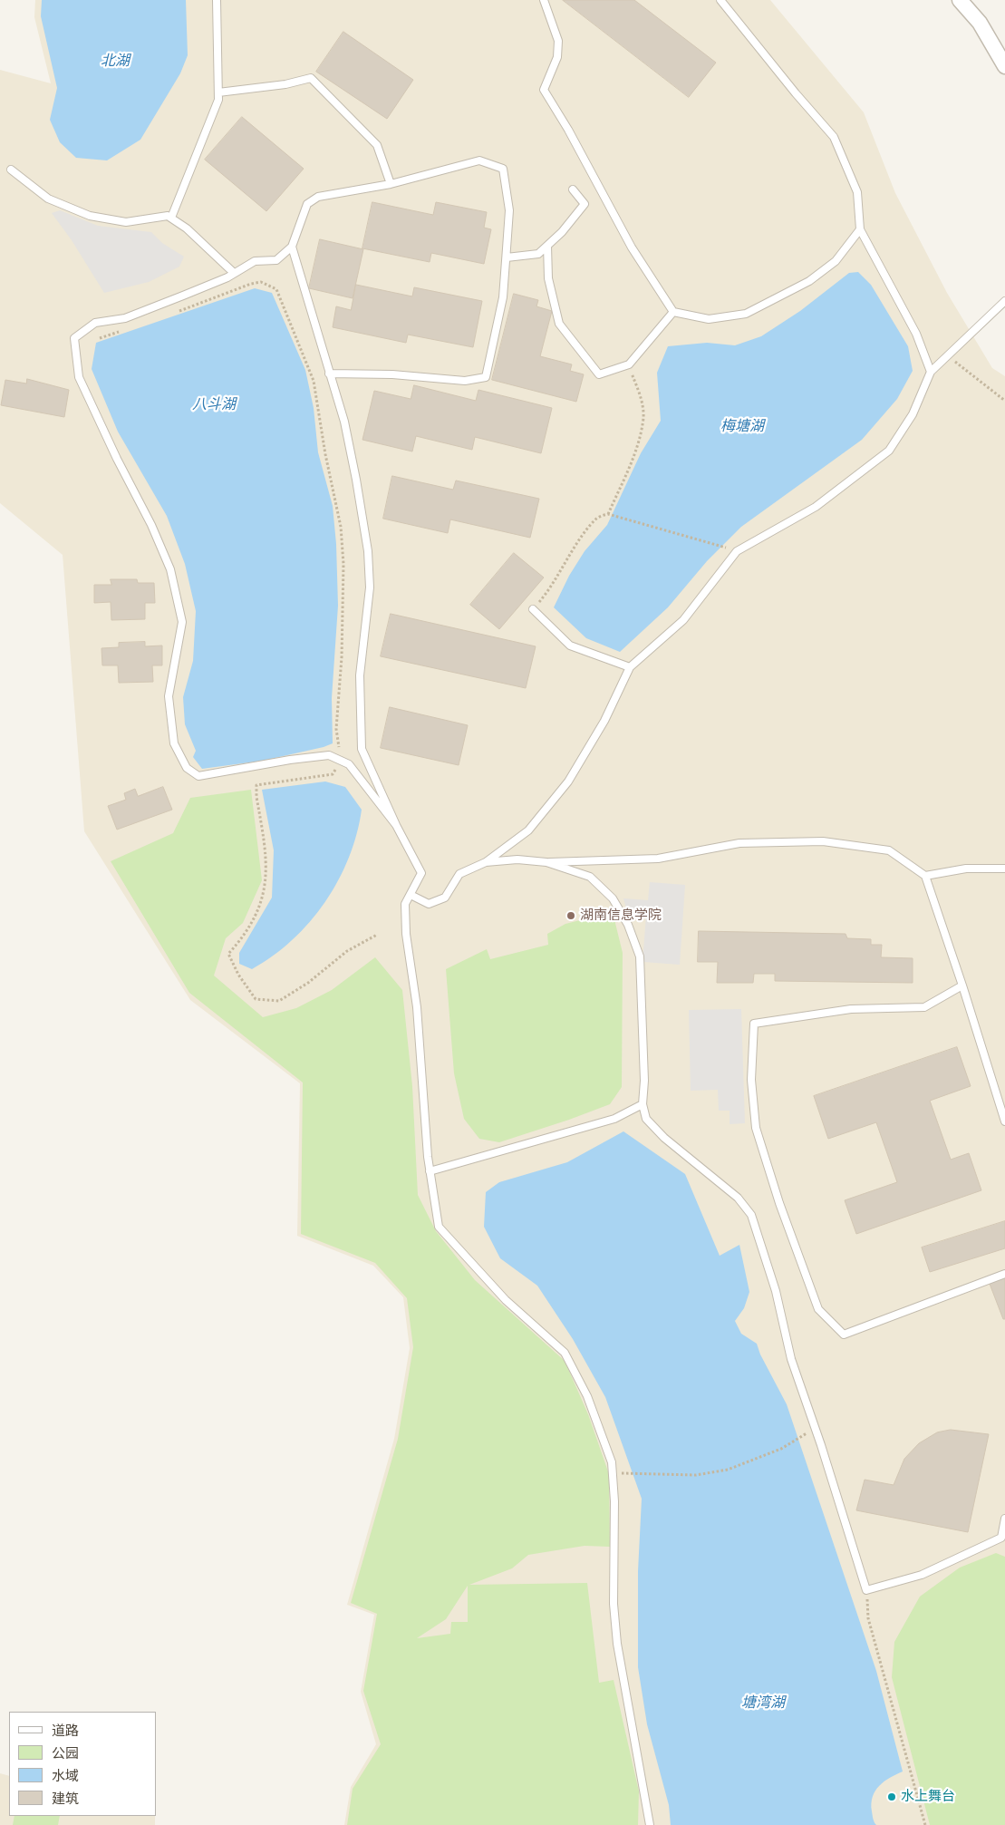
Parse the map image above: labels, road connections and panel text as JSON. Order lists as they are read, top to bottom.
{
  "water": [
    "北湖",
    "八斗湖",
    "梅塘湖",
    "塘湾湖"
  ],
  "places": ["湖南信息学院", "水上舞台"],
  "legend": [
    "道路",
    "公园",
    "水域",
    "建筑"
  ]
}
